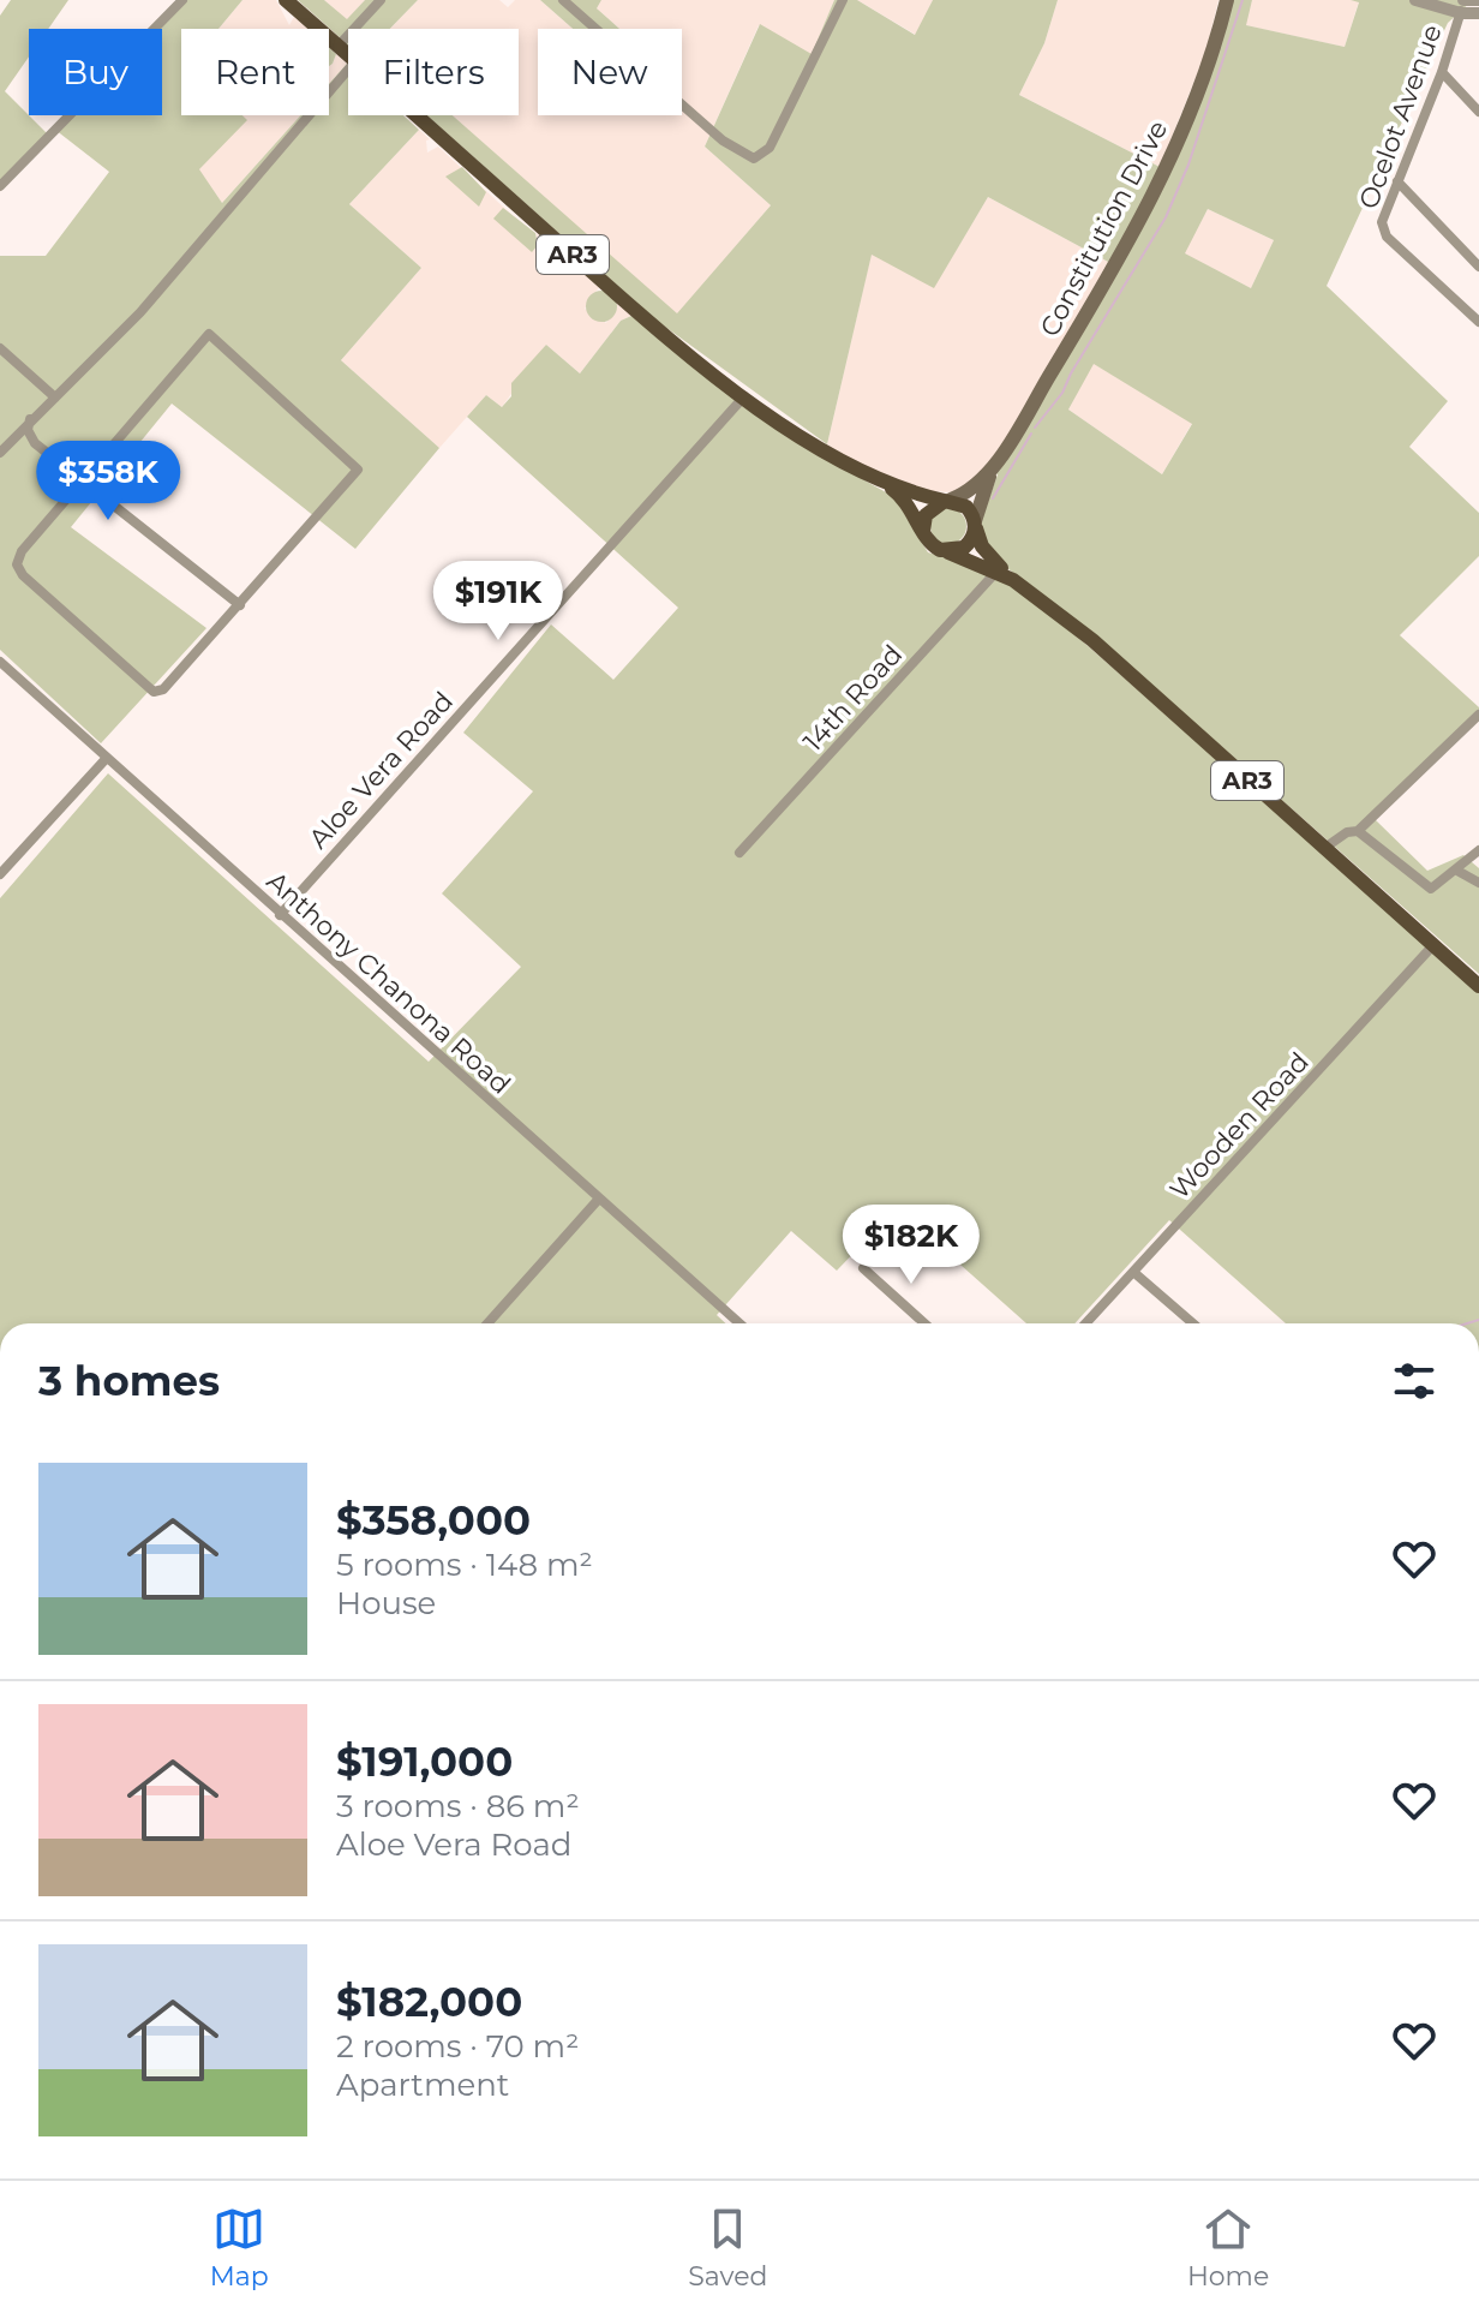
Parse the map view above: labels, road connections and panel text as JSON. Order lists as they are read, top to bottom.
{
  "streets": {
    "main road": ["Constitution Drive", "AR3"],
    "street": [
      "Ocelot Avenue",
      "14th Road",
      "Aloe Vera Road",
      "Anthony Chanona Road",
      "Wooden Road"
    ]
  },
  "crossings": [
    ["Constitution Drive", "AR3"],
    ["AR3", "14th Road"],
    ["AR3", "Aloe Vera Road"],
    ["AR3", "Wooden Road"],
    ["Aloe Vera Road", "Anthony Chanona Road"]
  ],
  "page": {
    "chip": [
      "Buy",
      "Rent",
      "Filters",
      "New"
    ],
    "price": ["$358K", "$191K", "$182K"],
    "heading": "3 homes",
    "list": [
      {
        "name": "$358,000",
        "note": "5 rooms · 148 m² · House"
      },
      {
        "name": "$191,000",
        "note": "3 rooms · 86 m² · Aloe Vera Road"
      },
      {
        "name": "$182,000",
        "note": "2 rooms · 70 m² · Apartment"
      }
    ],
    "tabs": ["Map", "Saved", "Home"]
  }
}
